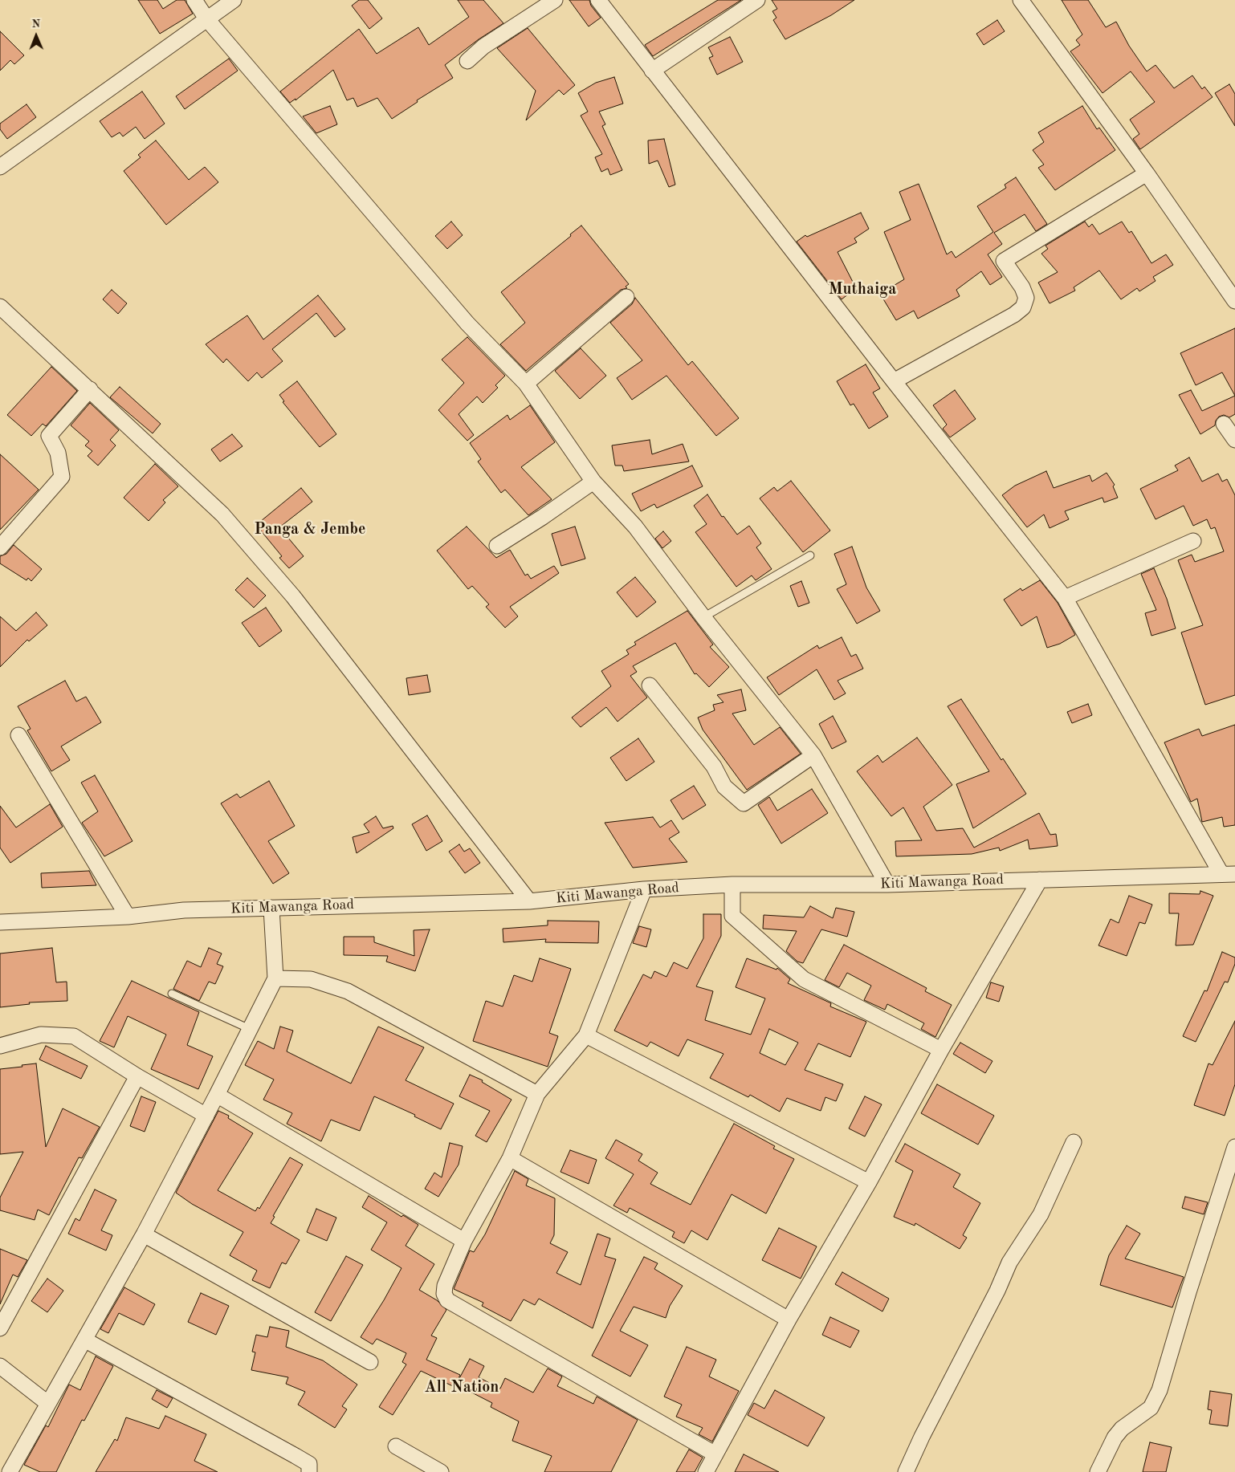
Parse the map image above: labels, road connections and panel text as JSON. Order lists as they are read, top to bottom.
{
  "streets": {
    "street": ["Kiti Mawanga Road"]
  },
  "districts": ["Muthaiga", "Panga & Jembe", "All Nation"],
  "north": "top"
}
